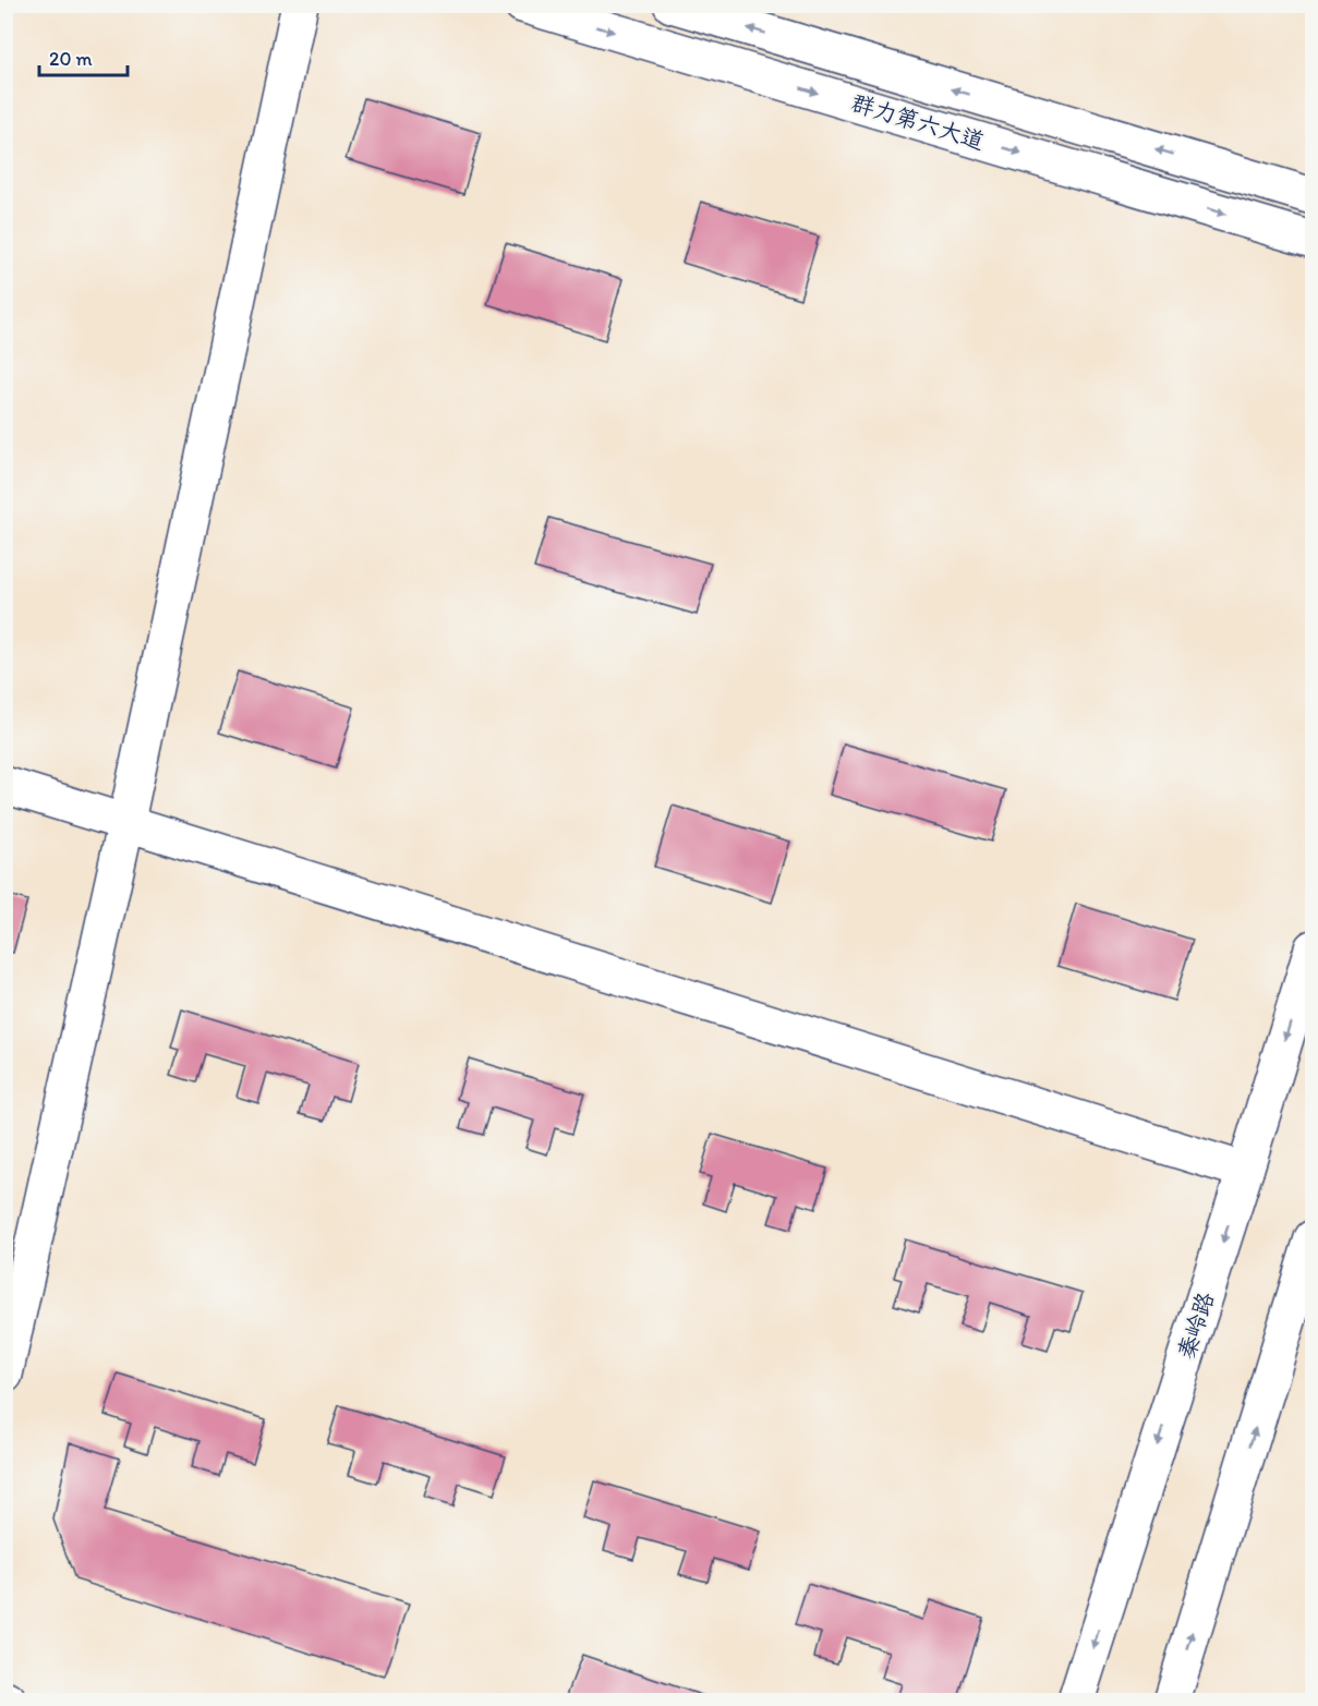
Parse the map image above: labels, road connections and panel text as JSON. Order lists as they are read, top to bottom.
{
  "streets": {
    "main road": ["群力第六大道", "秦岭路"]
  },
  "scale_bar": "20 m"
}
